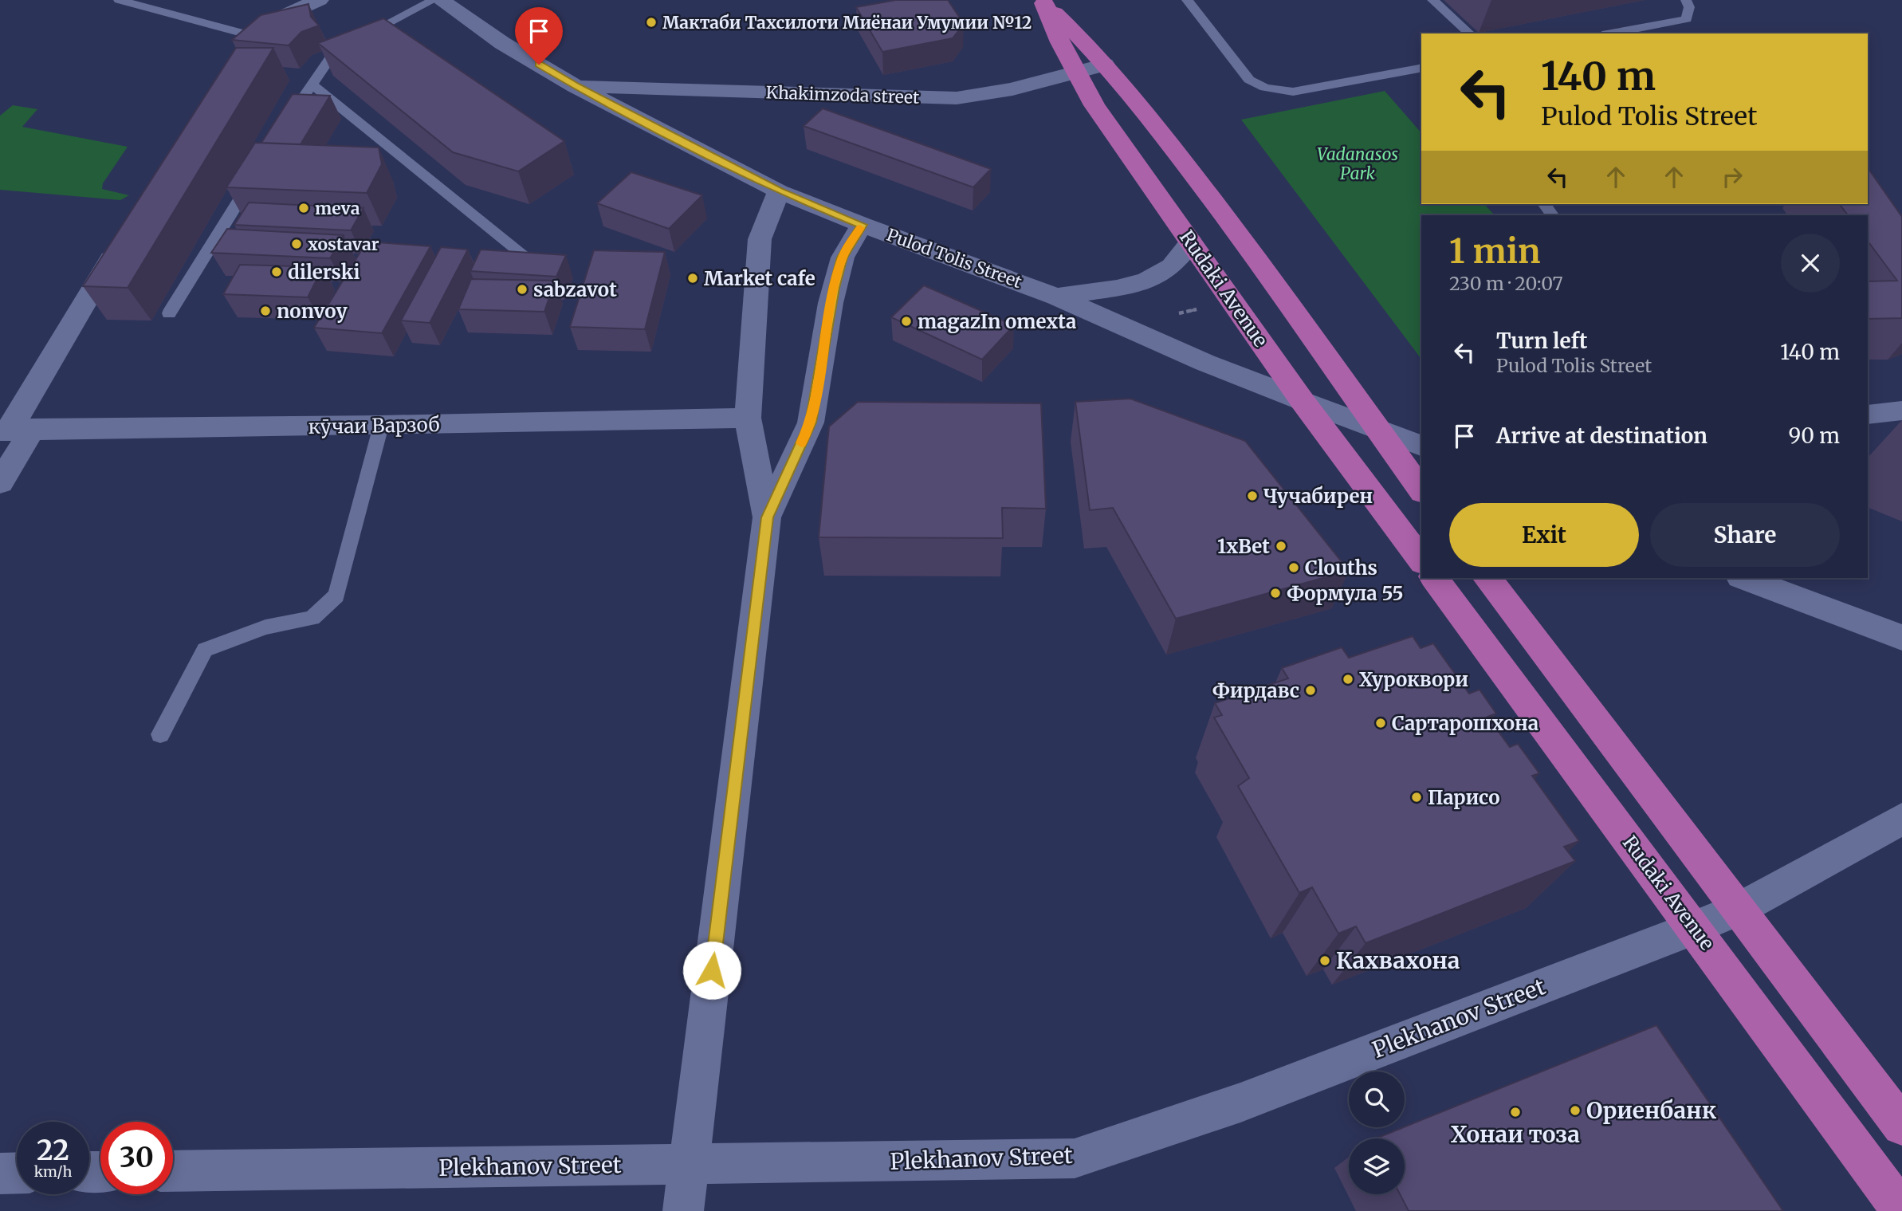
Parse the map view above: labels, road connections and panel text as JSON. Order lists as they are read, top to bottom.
{
  "streets": {
    "highway": ["Rudaki Avenue"],
    "street": [
      "Khakimzoda street",
      "Pulod Tolis Street",
      "кӯчаи Варзоб",
      "Plekhanov Street"
    ]
  },
  "crossings": [
    ["Khakimzoda street", "Pulod Tolis Street"],
    ["Khakimzoda street", "Rudaki Avenue"],
    ["Pulod Tolis Street", "Rudaki Avenue"],
    ["Rudaki Avenue", "Plekhanov Street"]
  ],
  "parks": ["Vadanasos Park"],
  "places": [
    "Мактаби Тахсилоти Миёнаи Умумии №12",
    "meva",
    "xostavar",
    "dilerski",
    "Market cafe",
    "sabzavot",
    "nonvoy",
    "magazIn omexta",
    "Чучабирен",
    "1хBet",
    "Clouths",
    "Формула 55",
    "Хуроквори",
    "Фирдавс",
    "Сартарошхона",
    "Парисо",
    "Кахвахона",
    "Ориенбанк",
    "Хонаи тоза"
  ],
  "page": {
    "turn": ["140 m", "Pulod Tolis Street"],
    "heading": ["1 min", "230 m · 20:07"],
    "list": [
      {
        "name": "Turn left",
        "note": "Pulod Tolis Street",
        "value": "140 m"
      },
      {
        "name": "Arrive at destination",
        "value": "90 m"
      }
    ],
    "buttons": ["Exit", "Share"],
    "speed": "22 km/h",
    "limit": "30"
  }
}
